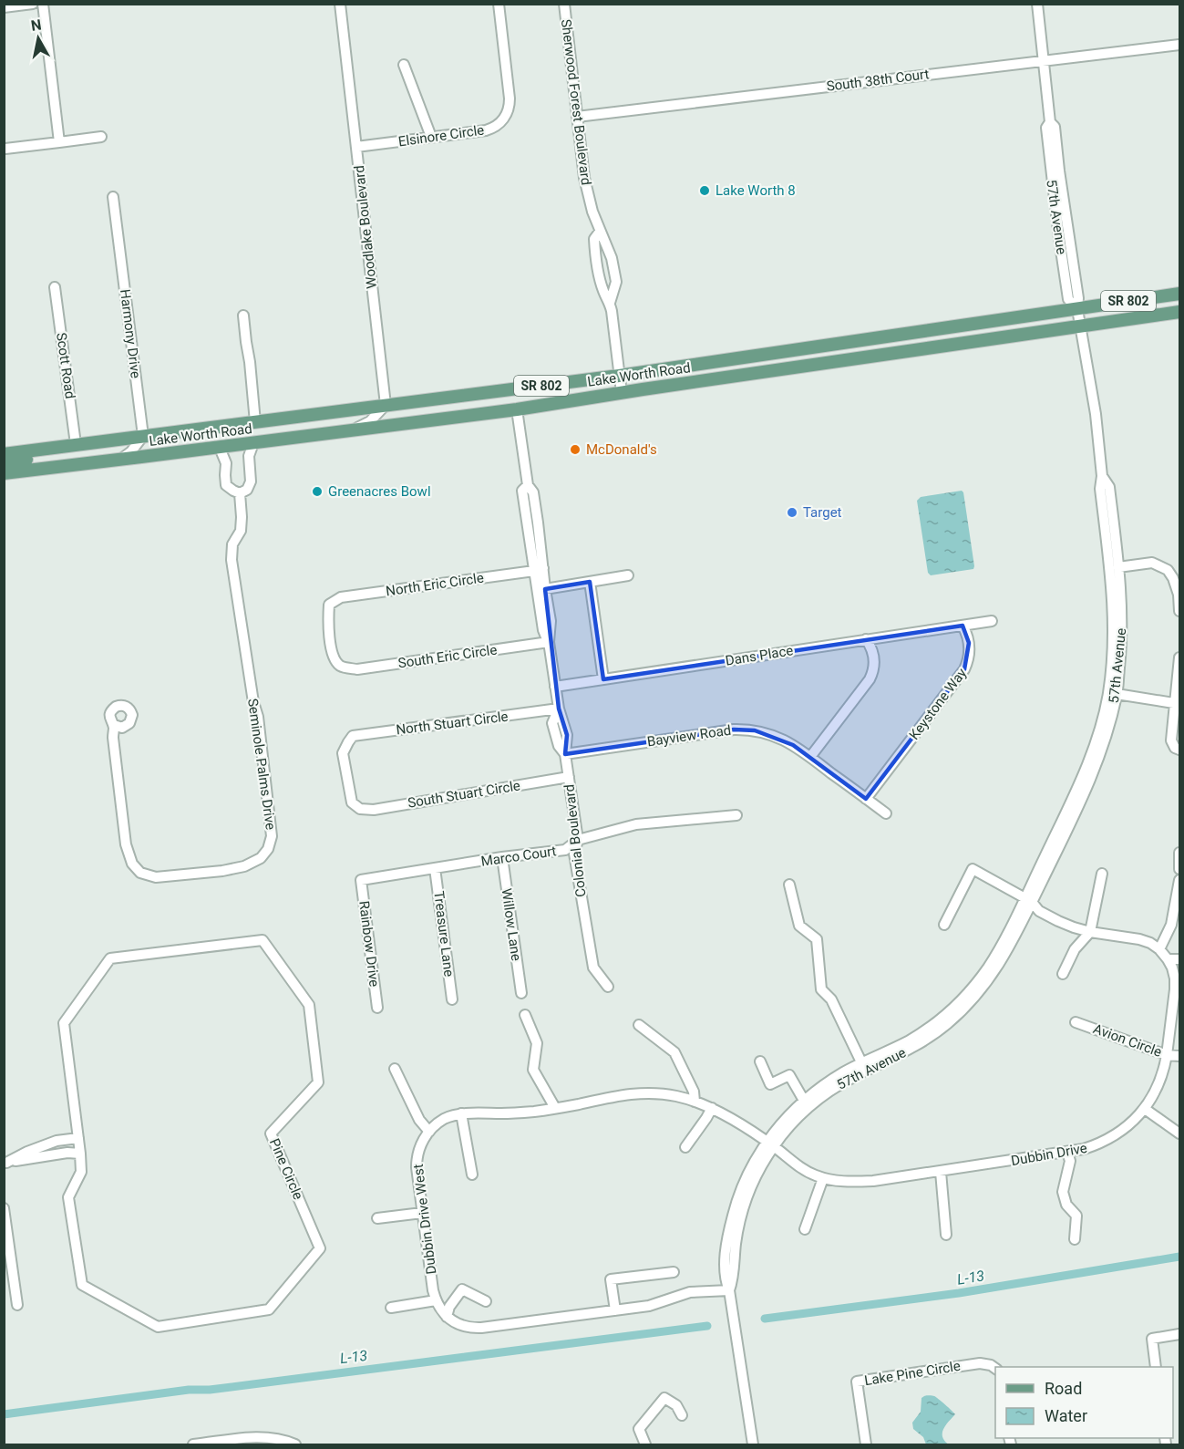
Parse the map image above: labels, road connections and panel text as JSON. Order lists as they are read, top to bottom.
{
  "streets": {
    "main road": ["SR 802", "Lake Worth Road"],
    "street": [
      "South 38th Court",
      "Sherwood Forest Boulevard",
      "Elsinore Circle",
      "57th Avenue",
      "Woodlake Boulevard",
      "Harmony Drive",
      "Scott Road",
      "North Eric Circle",
      "Dans Place",
      "South Eric Circle",
      "Keystone Way",
      "North Stuart Circle",
      "Bayview Road",
      "Seminole Palms Drive",
      "South Stuart Circle",
      "Colonial Boulevard",
      "Marco Court",
      "Willow Lane",
      "Treasure Lane",
      "Rainbow Drive",
      "Avion Circle",
      "Dubbin Drive",
      "Pine Circle",
      "Dubbin Drive West",
      "Lake Pine Circle"
    ]
  },
  "crossings": [
    ["South 38th Court", "Sherwood Forest Boulevard"],
    ["South 38th Court", "57th Avenue"],
    ["Sherwood Forest Boulevard", "Lake Worth Road"],
    ["Elsinore Circle", "Woodlake Boulevard"],
    ["57th Avenue", "Lake Worth Road"],
    ["57th Avenue", "Dubbin Drive"],
    ["Woodlake Boulevard", "Lake Worth Road"],
    ["Harmony Drive", "Lake Worth Road"],
    ["Scott Road", "Lake Worth Road"],
    ["Lake Worth Road", "Seminole Palms Drive"],
    ["North Eric Circle", "South Eric Circle"],
    ["North Eric Circle", "Colonial Boulevard"],
    ["Dans Place", "Keystone Way"],
    ["Dans Place", "Colonial Boulevard"],
    ["South Eric Circle", "Colonial Boulevard"],
    ["Keystone Way", "Bayview Road"],
    ["North Stuart Circle", "South Stuart Circle"],
    ["North Stuart Circle", "Colonial Boulevard"],
    ["Bayview Road", "Colonial Boulevard"],
    ["South Stuart Circle", "Colonial Boulevard"],
    ["Colonial Boulevard", "Marco Court"],
    ["Marco Court", "Willow Lane"],
    ["Marco Court", "Treasure Lane"],
    ["Marco Court", "Rainbow Drive"],
    ["Avion Circle", "Dubbin Drive"]
  ],
  "water": ["L-13"],
  "places": [
    "Lake Worth 8",
    "McDonald's",
    "Greenacres Bowl",
    "Target"
  ],
  "legend": ["Road", "Water"],
  "north": "top"
}
